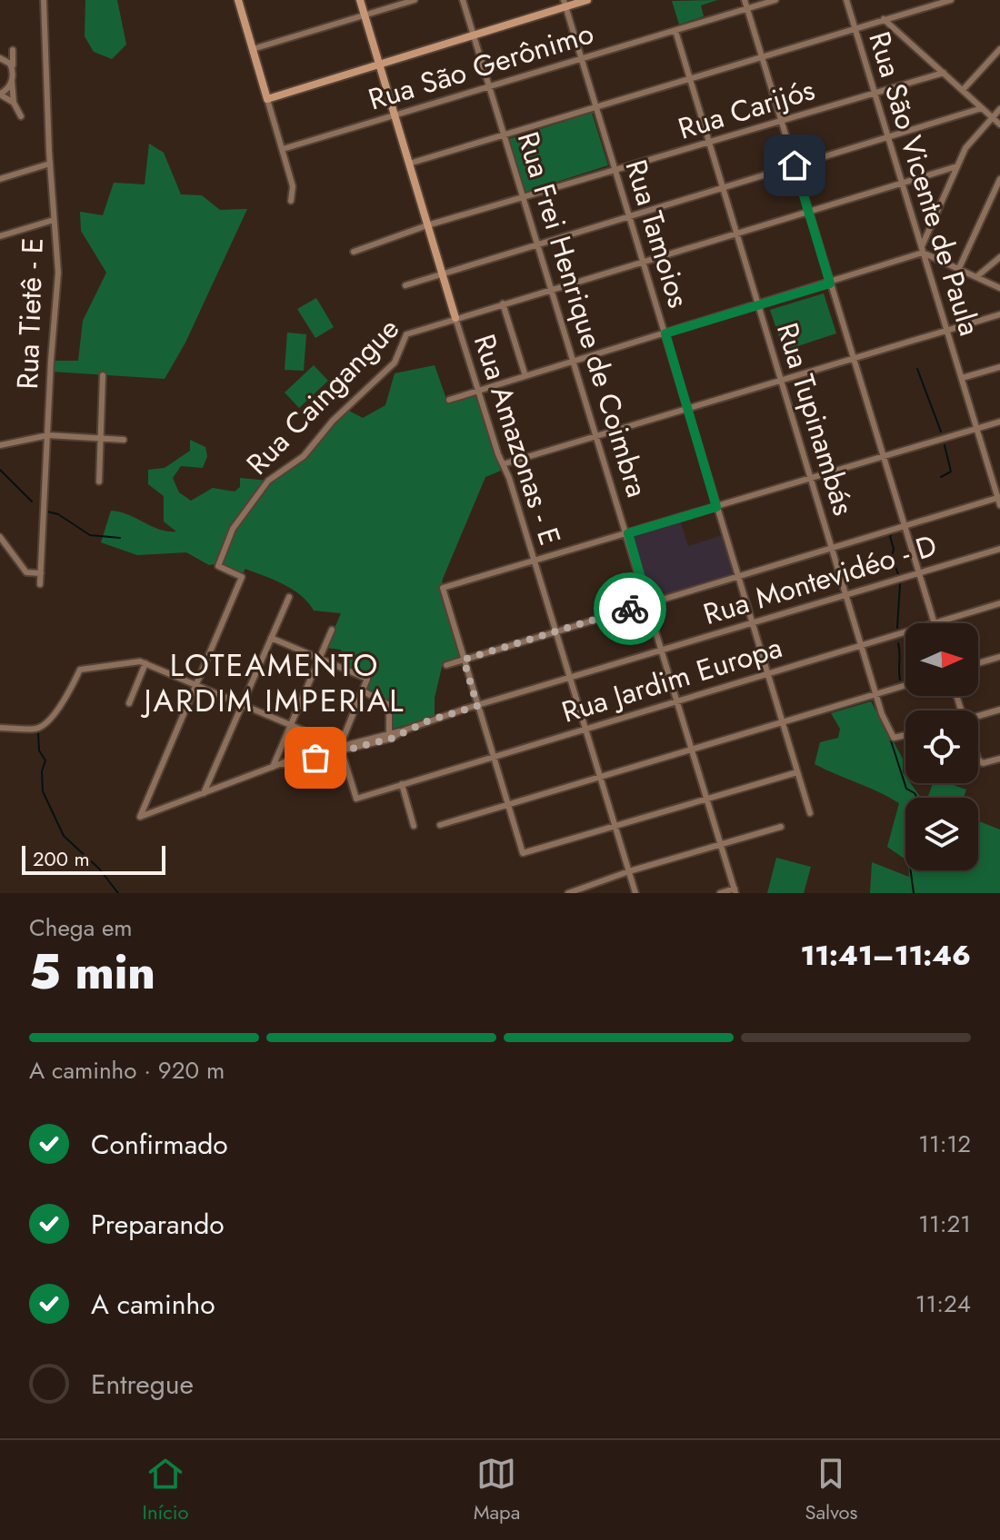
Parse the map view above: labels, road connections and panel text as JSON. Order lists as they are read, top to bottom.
{
  "streets": {
    "street": [
      "Rua São Gerônimo",
      "Rua Carijós",
      "Rua São Vicente de Paula",
      "Rua Tamoios",
      "Rua Tietê - E",
      "Rua Frei Henrique de Coimbra",
      "Rua Caingangue",
      "Rua Tupinambás",
      "Rua Amazonas - E",
      "Rua Montevidéo - D",
      "Rua Jardim Europa"
    ]
  },
  "crossings": [
    ["Rua São Gerônimo", "Rua Tamoios"],
    ["Rua São Gerônimo", "Rua Frei Henrique de Coimbra"],
    ["Rua São Gerônimo", "Rua Tupinambás"],
    ["Rua São Gerônimo", "Rua Amazonas - E"],
    ["Rua Carijós", "Rua São Vicente de Paula"],
    ["Rua Carijós", "Rua Tamoios"],
    ["Rua Carijós", "Rua Frei Henrique de Coimbra"],
    ["Rua Carijós", "Rua Tupinambás"],
    ["Rua Carijós", "Rua Amazonas - E"],
    ["Rua São Vicente de Paula", "Rua Caingangue"],
    ["Rua Tamoios", "Rua Caingangue"],
    ["Rua Tamoios", "Rua Montevidéo - D"],
    ["Rua Tamoios", "Rua Jardim Europa"],
    ["Rua Frei Henrique de Coimbra", "Rua Caingangue"],
    ["Rua Frei Henrique de Coimbra", "Rua Montevidéo - D"],
    ["Rua Frei Henrique de Coimbra", "Rua Jardim Europa"],
    ["Rua Caingangue", "Rua Tupinambás"],
    ["Rua Caingangue", "Rua Amazonas - E"],
    ["Rua Caingangue", "Rua Montevidéo - D"],
    ["Rua Tupinambás", "Rua Montevidéo - D"],
    ["Rua Tupinambás", "Rua Jardim Europa"],
    ["Rua Amazonas - E", "Rua Montevidéo - D"],
    ["Rua Amazonas - E", "Rua Jardim Europa"],
    ["Rua Montevidéo - D", "Rua Jardim Europa"]
  ],
  "districts": ["LOTEAMENTO JARDIM IMPERIAL"],
  "scale_bar": "200 m",
  "north": "right",
  "page": {
    "scale": "200 m",
    "heading": ["5 min", "Chega em", "11:41–11:46"],
    "bar": "A caminho · 920 m",
    "list": [
      ["Confirmado", "11:12"],
      ["Preparando", "11:21"],
      ["A caminho", "11:24"],
      "Entregue"
    ],
    "tabs": ["Início", "Mapa", "Salvos"]
  }
}
